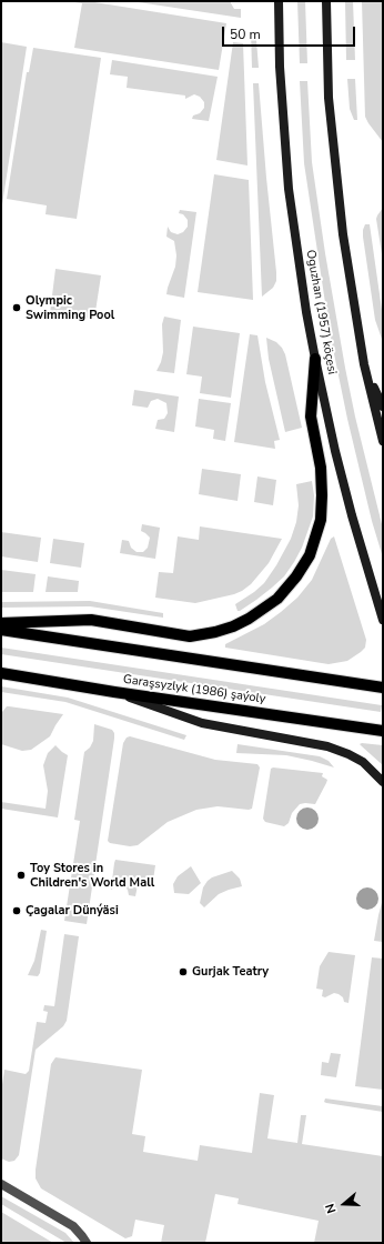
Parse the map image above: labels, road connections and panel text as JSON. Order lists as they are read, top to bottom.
{
  "streets": {
    "main road": ["Oguzhan (1957) köçesi", "Garaşsyzlyk (1986) şaýoly"]
  },
  "places": [
    "Olympic Swimming Pool",
    "Toy Stores in Children's World Mall",
    "Çagalar Dünýäsi",
    "Gurjak Teatry"
  ],
  "scale_bar": "50 m",
  "north": "left"
}
